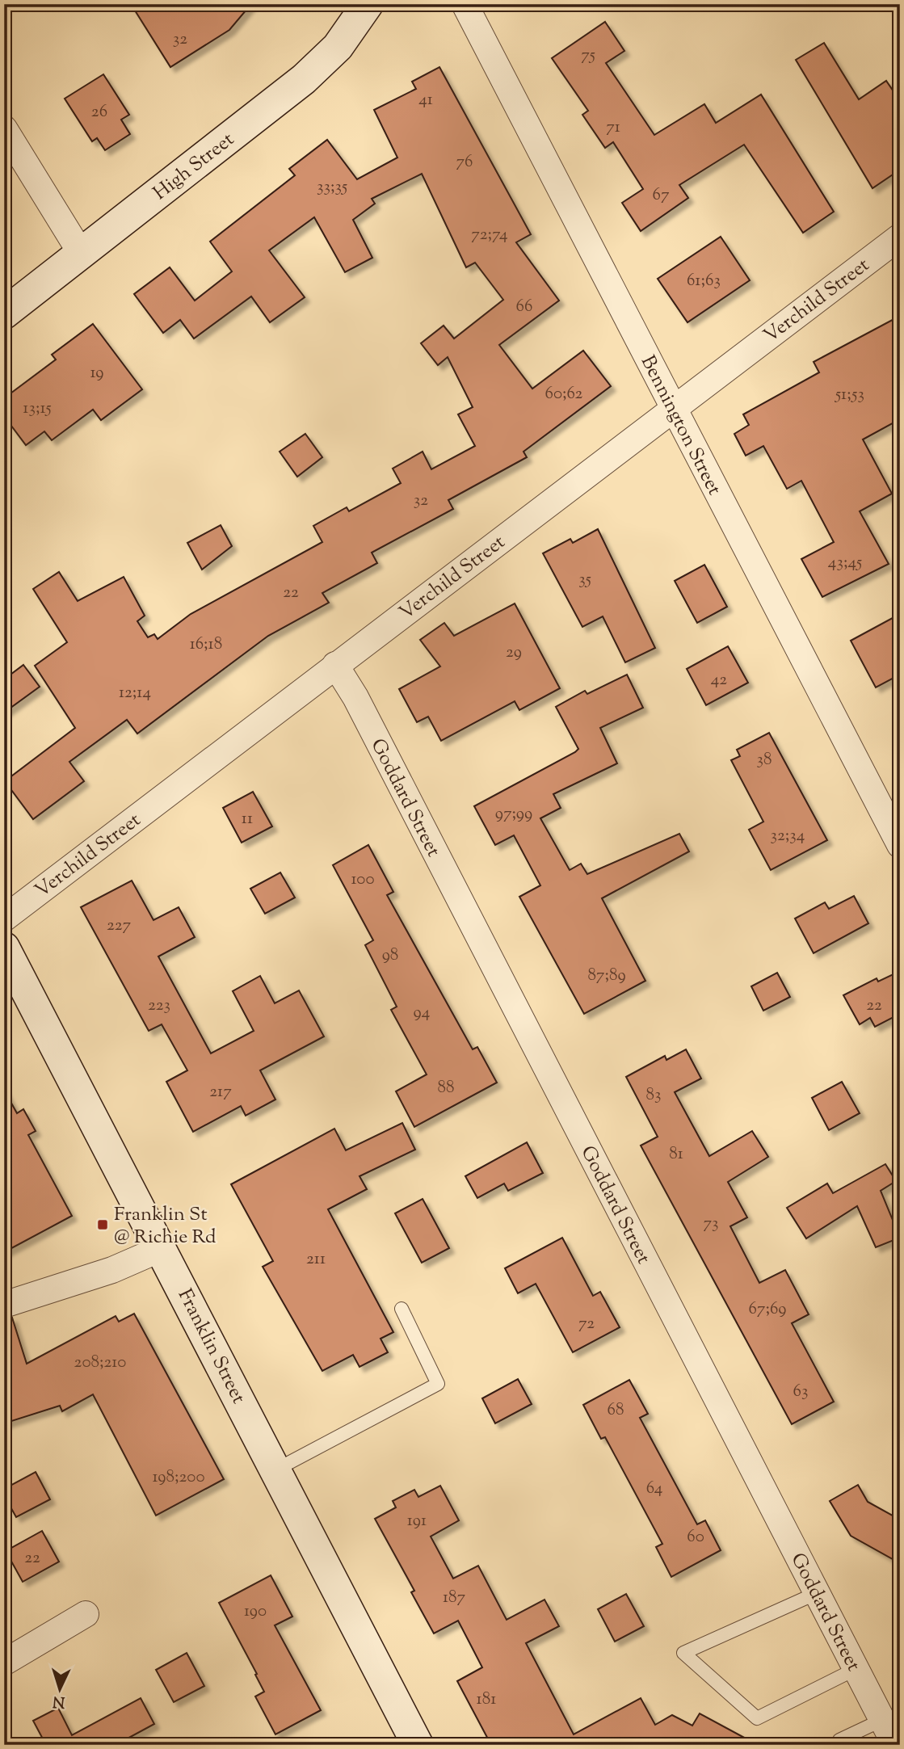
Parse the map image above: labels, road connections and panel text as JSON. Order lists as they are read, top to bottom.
{
  "streets": {
    "main road": ["High Street", "Franklin Street"],
    "street": ["Verchild Street", "Bennington Street", "Goddard Street"]
  },
  "crossings": [
    ["Verchild Street", "Bennington Street"],
    ["Verchild Street", "Goddard Street"]
  ],
  "places": {
    "transit": ["Franklin St @ Richie Rd"]
  },
  "house_numbers": [
    "32",
    "75",
    "41",
    "26",
    "71",
    "76",
    "33;35",
    "67",
    "72;74",
    "61;63",
    "66",
    "19",
    "60;62",
    "51;53",
    "13;15",
    "32",
    "43;45",
    "35",
    "22",
    "16;18",
    "29",
    "42",
    "12;14",
    "38",
    "97;99",
    "11",
    "32;34",
    "100",
    "227",
    "98",
    "87;89",
    "223",
    "22",
    "94",
    "88",
    "217",
    "83",
    "81",
    "73",
    "211",
    "67;69",
    "72",
    "208;210",
    "63",
    "68",
    "198;200",
    "64",
    "191",
    "60",
    "22",
    "187",
    "190",
    "181"
  ],
  "north": "bottom"
}
